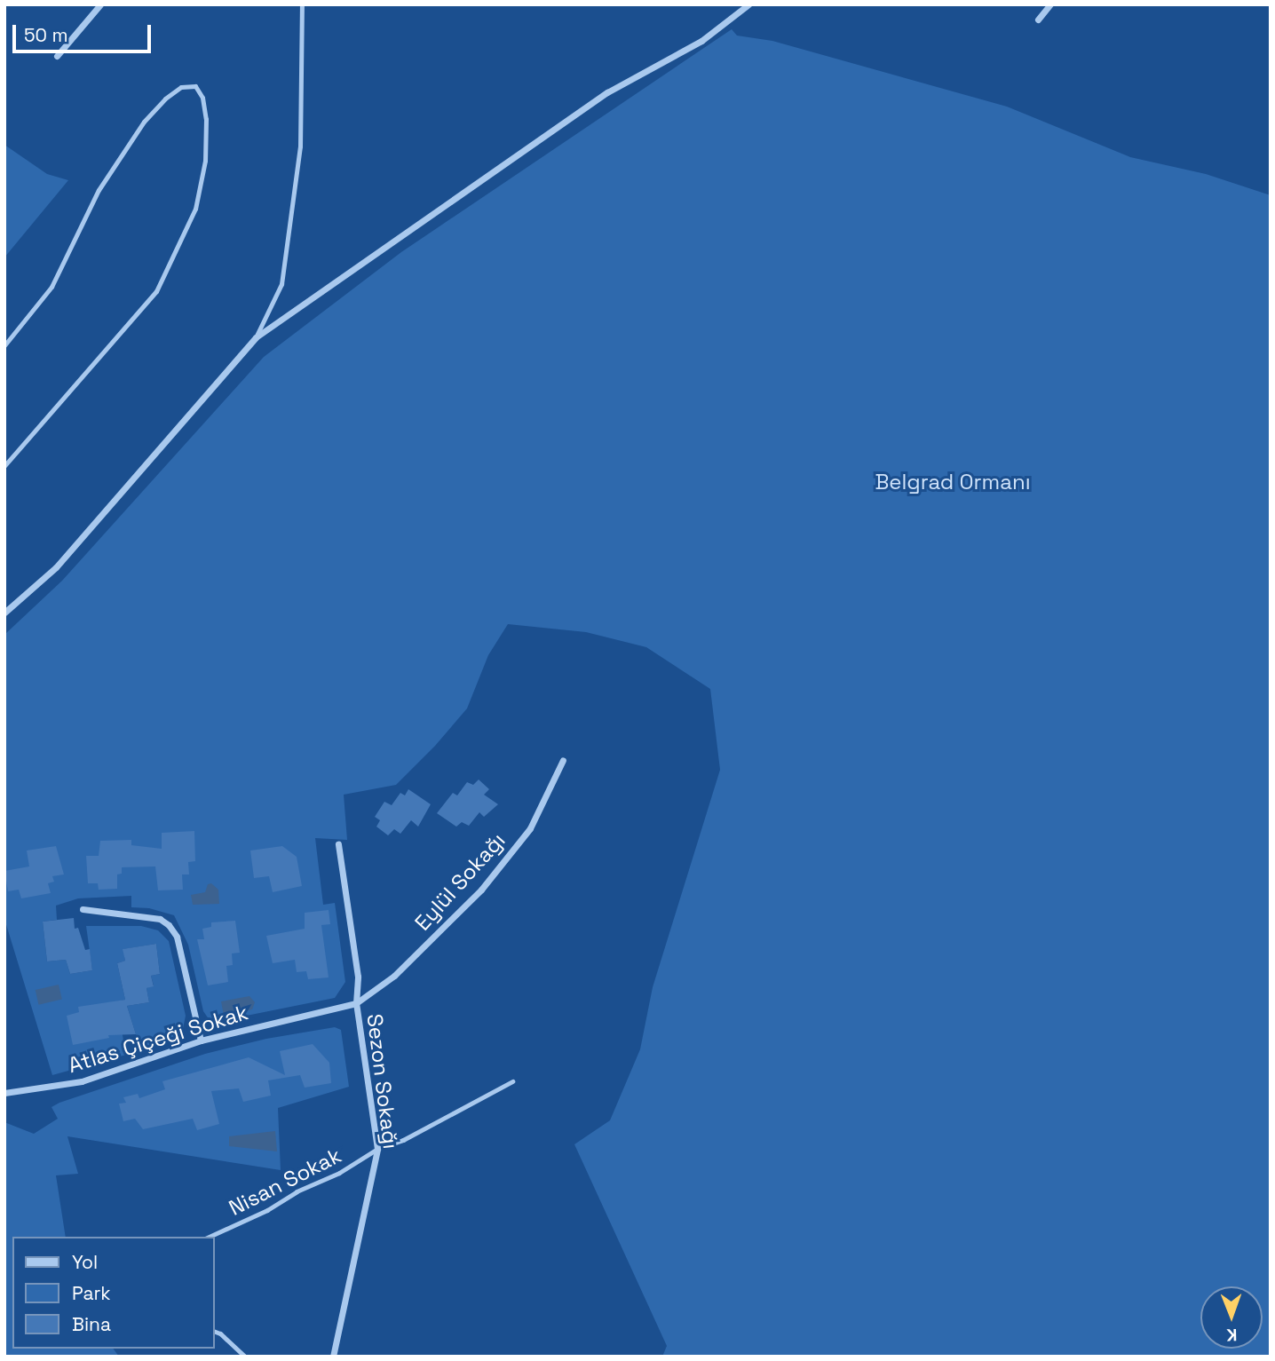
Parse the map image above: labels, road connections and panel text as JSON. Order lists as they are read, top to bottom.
{
  "streets": {
    "street": ["Eylül Sokağı", "Atlas Çiçeği Sokak", "Sezon Sokağı"],
    "lane": ["Nisan Sokak"]
  },
  "crossings": [
    ["Eylül Sokağı", "Atlas Çiçeği Sokak"],
    ["Eylül Sokağı", "Sezon Sokağı"],
    ["Atlas Çiçeği Sokak", "Sezon Sokağı"],
    ["Sezon Sokağı", "Nisan Sokak"]
  ],
  "parks": ["Belgrad Ormanı"],
  "legend": ["Yol", "Park", "Bina"],
  "scale_bar": "50 m",
  "north": "bottom"
}
